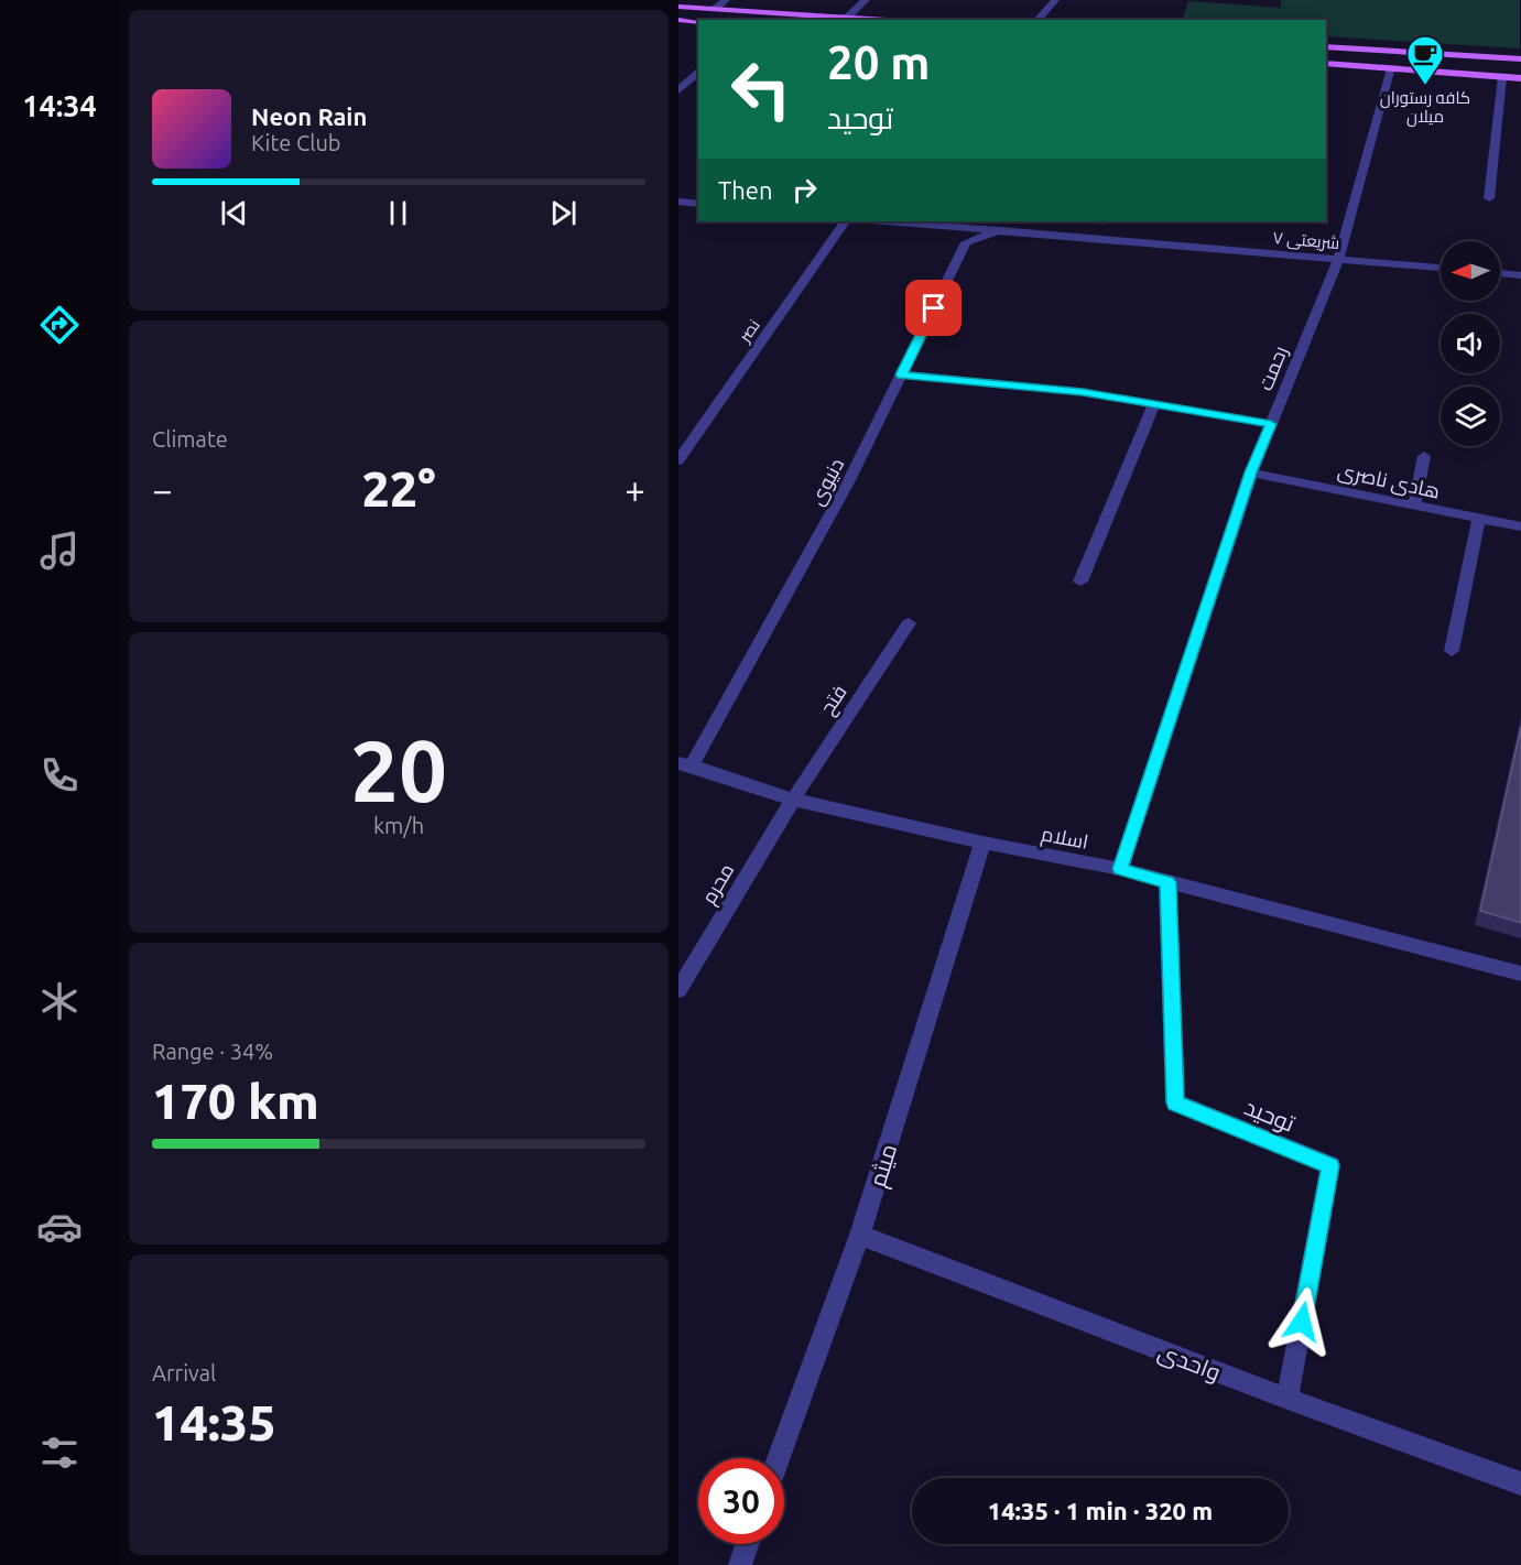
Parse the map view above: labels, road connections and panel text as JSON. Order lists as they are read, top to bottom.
{
  "streets": {
    "street": [
      "شریعتی ۷",
      "نصر",
      "رحمت",
      "هادی ناصری",
      "دنیوی",
      "فتح",
      "اسلام",
      "محرم",
      "توحید",
      "میثم",
      "واحدی"
    ]
  },
  "crossings": [
    ["شریعتی ۷", "رحمت"],
    ["شریعتی ۷", "دنیوی"],
    ["رحمت", "هادی ناصری"],
    ["رحمت", "اسلام"],
    ["دنیوی", "اسلام"],
    ["فتح", "اسلام"],
    ["فتح", "محرم"],
    ["اسلام", "محرم"],
    ["اسلام", "توحید"],
    ["اسلام", "میثم"],
    ["توحید", "واحدی"],
    ["میثم", "واحدی"]
  ],
  "places": {
    "cafe": ["کافه رستوران میلان"]
  },
  "north": "left",
  "page": {
    "tabs": "14:34",
    "turn": ["20 m", "توحید"],
    "song": ["Neon Rain", "Kite Club"],
    "then": "Then",
    "tile": [
      "Climate",
      ["20", "km/h"],
      ["Range · 34%", "170 km"],
      ["Arrival", "14:35"]
    ],
    "heat": ["−", "22°", "+"],
    "limit": "30",
    "trip": "14:35 · 1 min · 320 m"
  }
}
